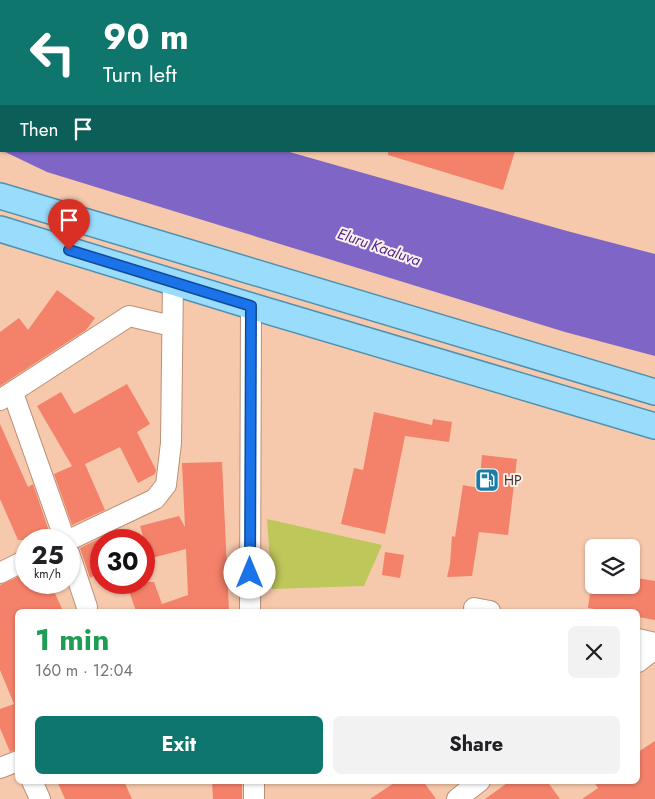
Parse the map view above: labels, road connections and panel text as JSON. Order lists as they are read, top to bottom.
{
  "water": ["Eluru Kaaluva"],
  "places": {
    "fuel station": ["HP"]
  },
  "page": {
    "turn": ["90 m", "Turn left"],
    "then": "Then",
    "speed": "25 km/h",
    "limit": "30",
    "heading": ["1 min", "160 m · 12:04"],
    "buttons": ["Exit", "Share"]
  }
}
